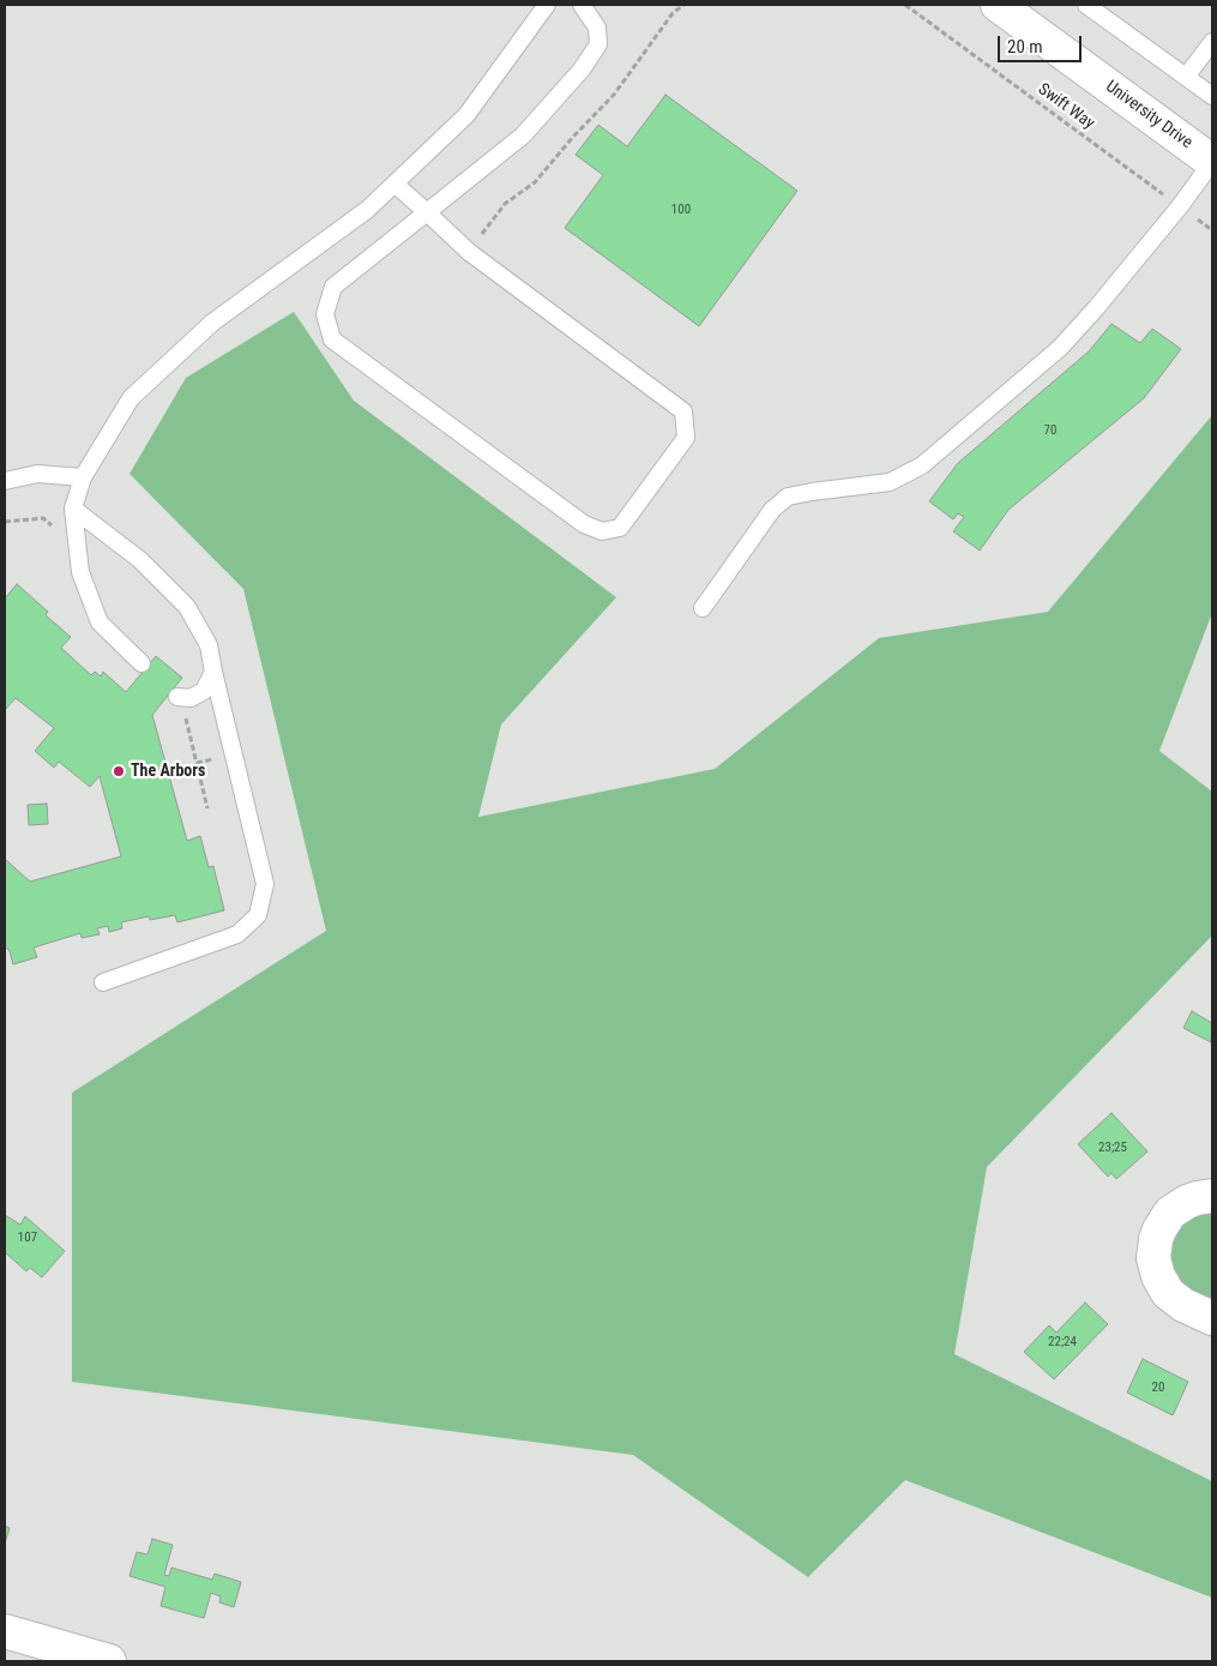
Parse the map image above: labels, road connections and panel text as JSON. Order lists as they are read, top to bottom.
{
  "streets": {
    "street": ["University Drive"],
    "path": ["Swift Way"]
  },
  "places": ["The Arbors"],
  "house_numbers": [
    "100",
    "70",
    "23;25",
    "107",
    "22;24",
    "20"
  ],
  "scale_bar": "20 m"
}
